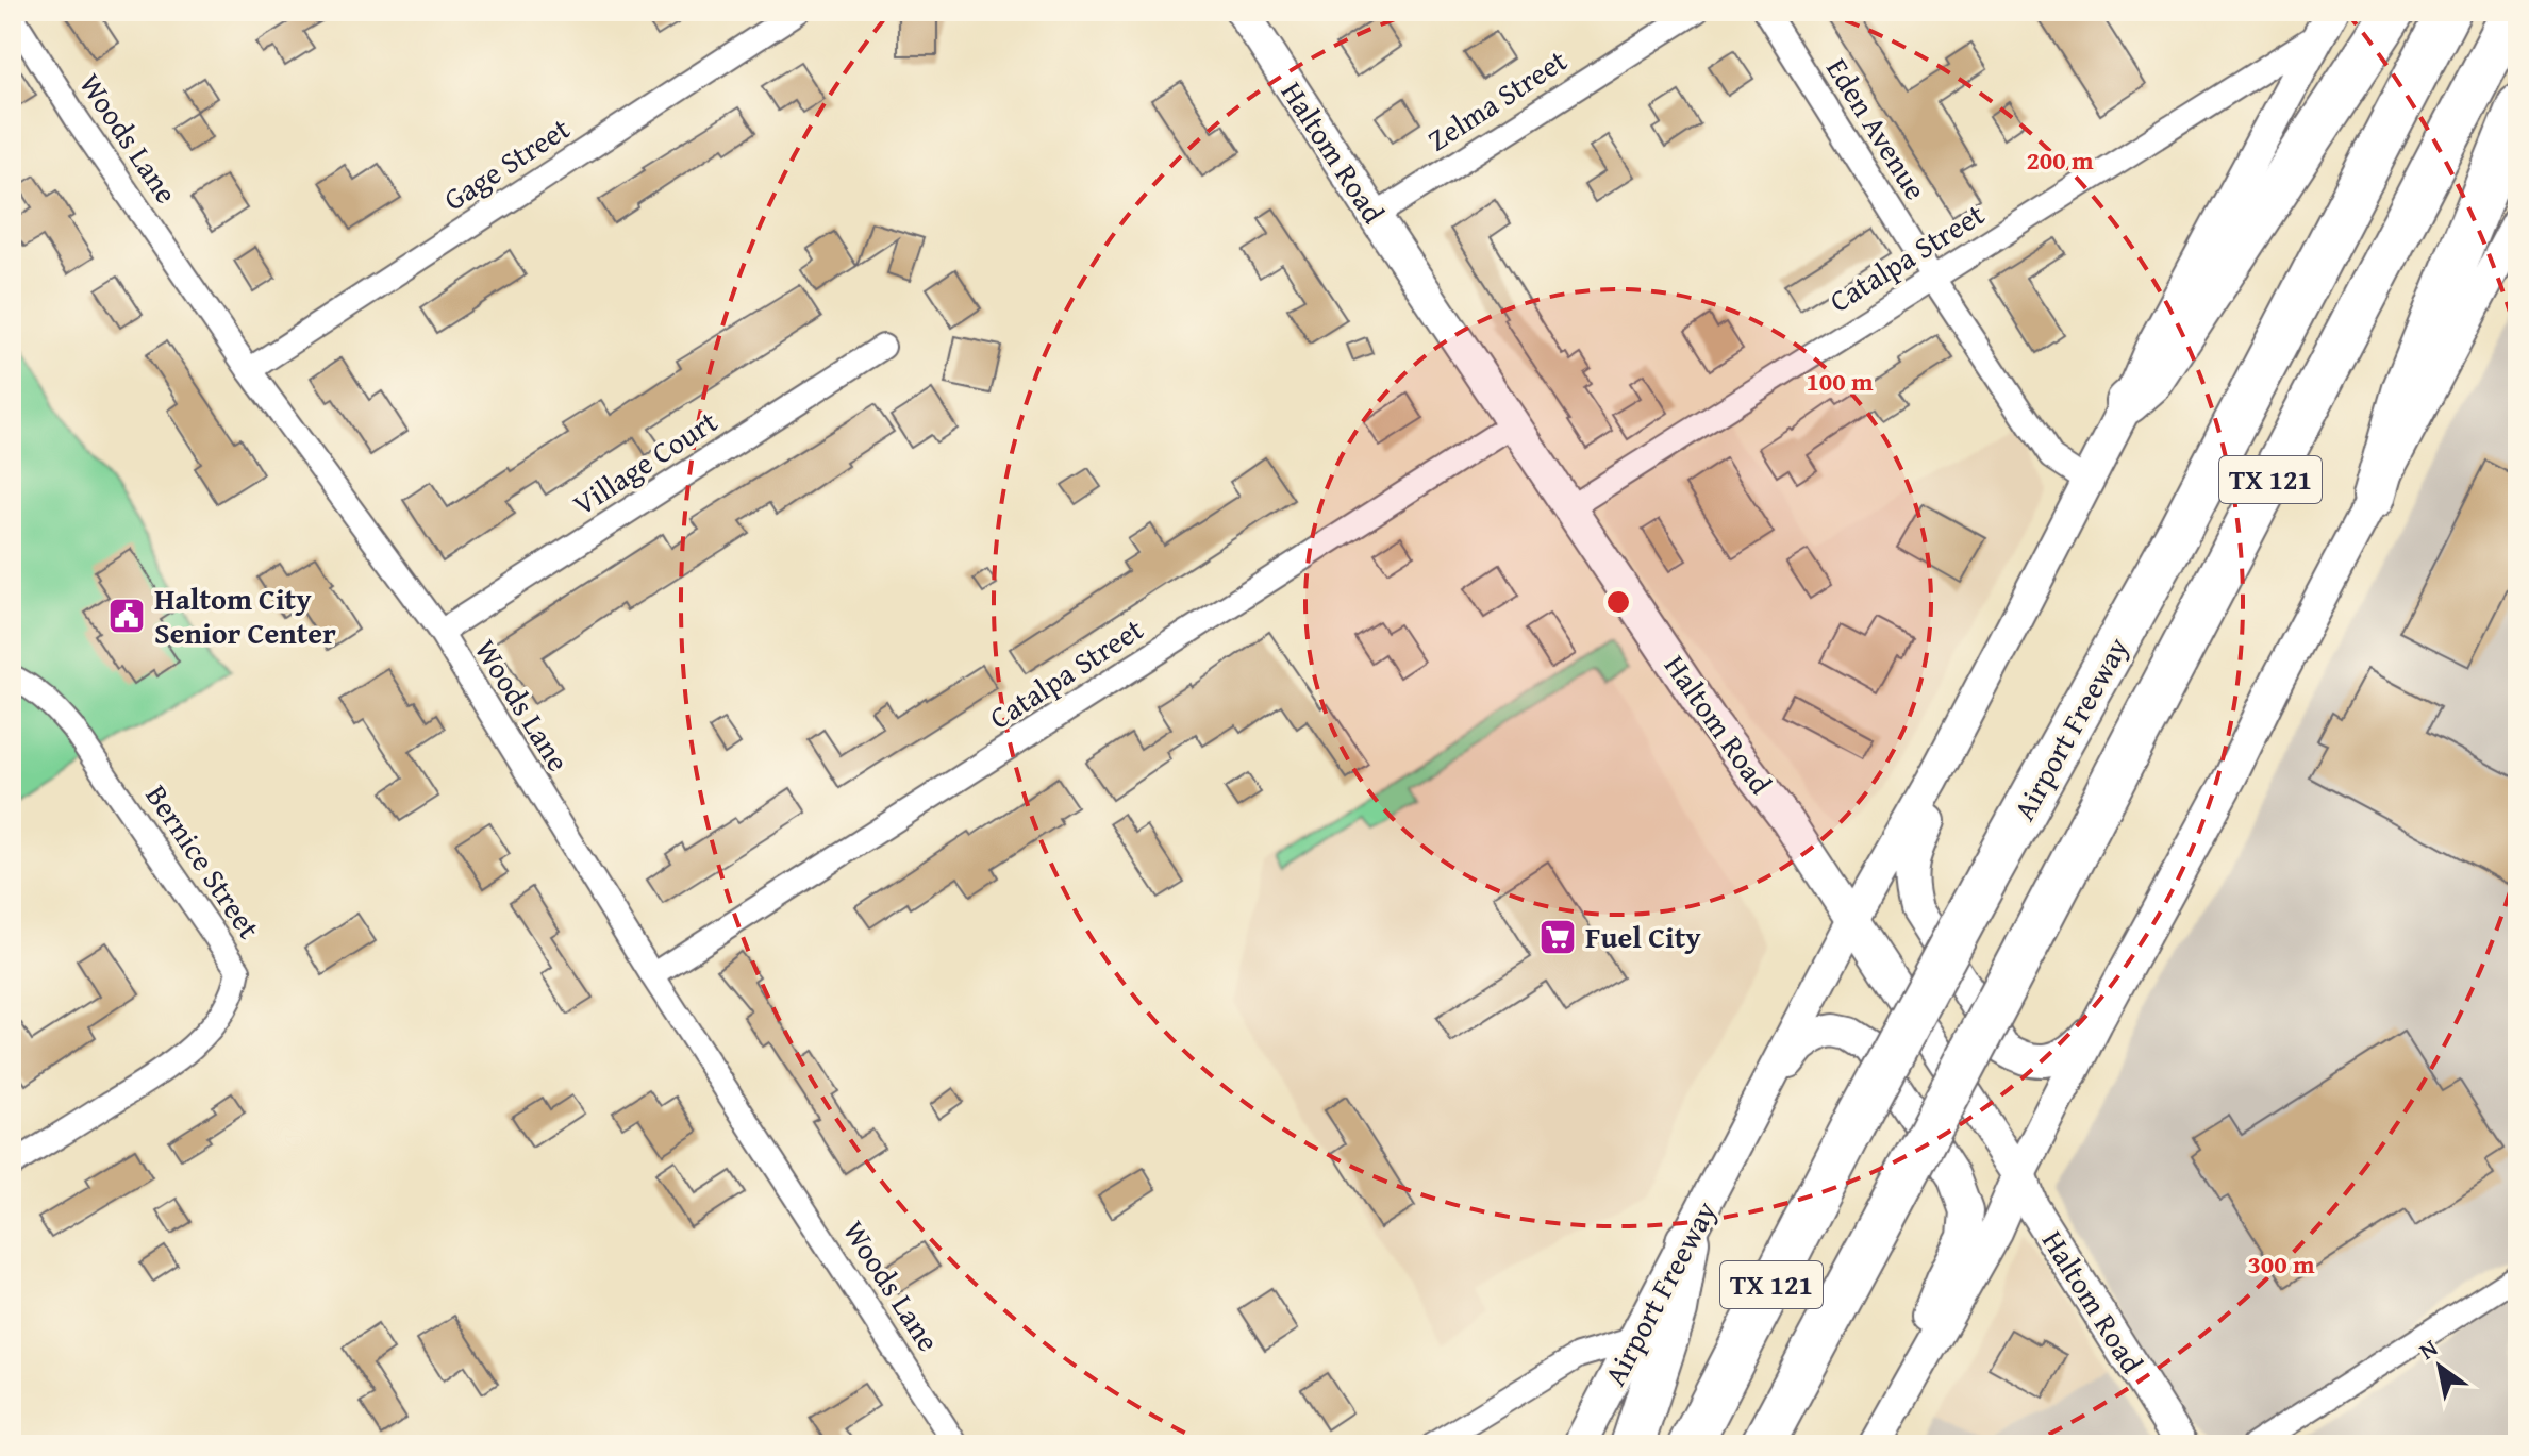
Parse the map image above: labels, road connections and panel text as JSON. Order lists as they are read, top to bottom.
{
  "streets": {
    "highway": ["TX 121", "Airport Freeway"],
    "main road": ["Haltom Road"],
    "street": [
      "Zelma Street",
      "Eden Avenue",
      "Woods Lane",
      "Gage Street",
      "Catalpa Street",
      "Village Court",
      "Bernice Street"
    ]
  },
  "crossings": [
    ["Zelma Street", "Haltom Road"],
    ["Eden Avenue", "Catalpa Street"],
    ["Eden Avenue", "Airport Freeway"],
    ["Woods Lane", "Gage Street"],
    ["Woods Lane", "Catalpa Street"],
    ["Woods Lane", "Village Court"],
    ["Haltom Road", "Catalpa Street"],
    ["Haltom Road", "Airport Freeway"],
    ["Catalpa Street", "Airport Freeway"]
  ],
  "places": {
    "public building": ["Haltom City Senior Center"],
    "supermarket": ["Fuel City"]
  },
  "north": "top left",
  "rings": ["200 m", "100 m", "300 m"]
}
